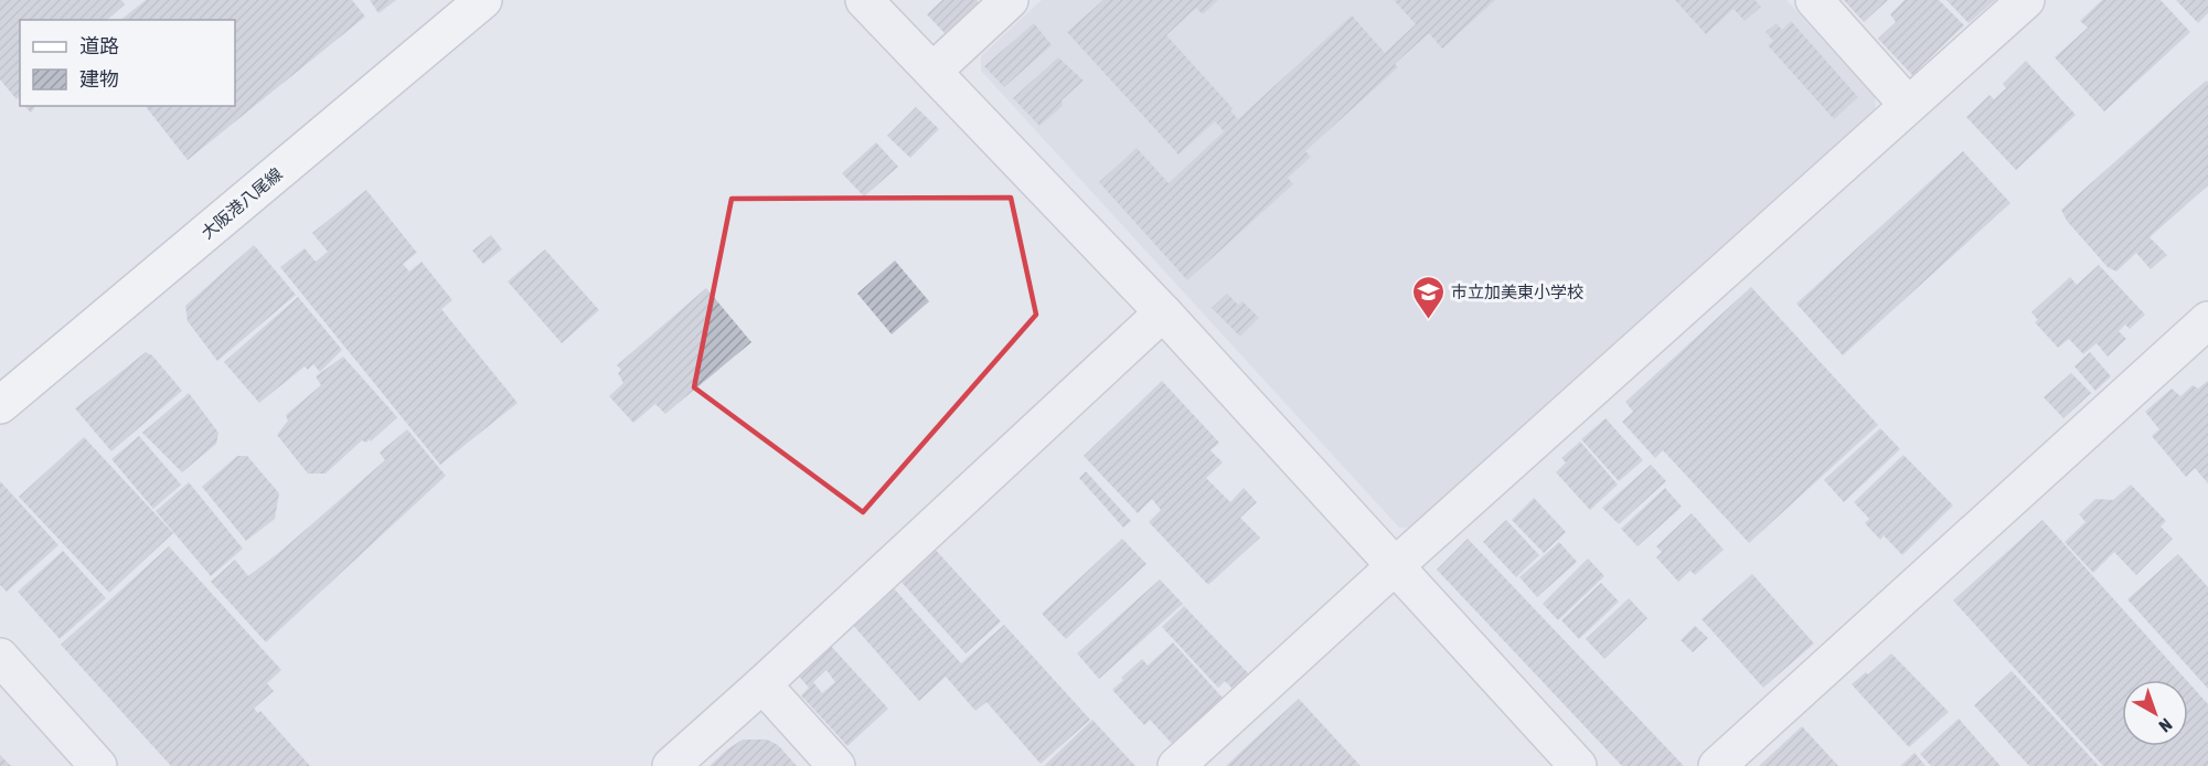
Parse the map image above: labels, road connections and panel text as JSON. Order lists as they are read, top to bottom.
{
  "streets": {
    "main road": ["大阪港八尾線"]
  },
  "places": {
    "school or university": ["市立加美東小学校"]
  },
  "legend": ["道路", "建物"],
  "north": "bottom right"
}
